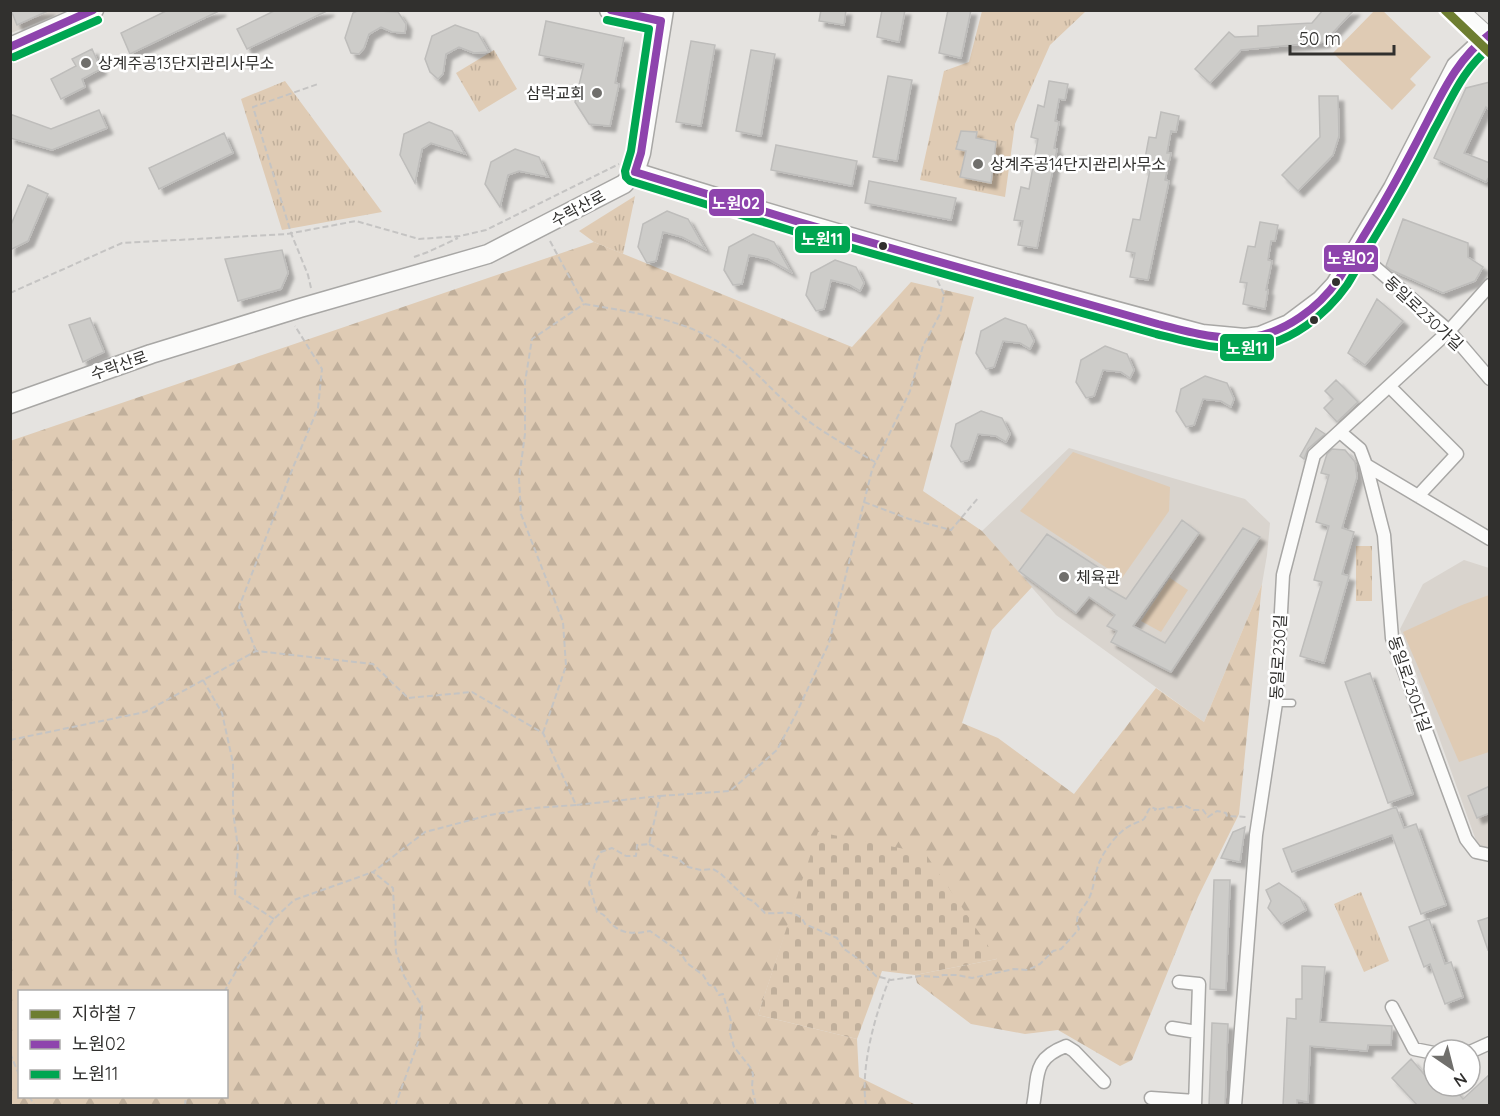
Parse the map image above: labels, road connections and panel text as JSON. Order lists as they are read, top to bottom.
{
  "streets": {
    "street": [
      "수락산로",
      "동일로230가길",
      "동일로230길",
      "동일로230다길"
    ]
  },
  "crossings": [
    ["동일로230가길", "동일로230길"],
    ["동일로230길", "동일로230다길"]
  ],
  "places": [
    "상계주공13단지관리사무소",
    "삼락교회",
    "상계주공14단지관리사무소",
    "체육관"
  ],
  "lines": ["metro line 7", "transit line 노원02", "transit line 노원11"],
  "legend": ["지하철 7", "노원02", "노원11"],
  "scale_bar": "50 m",
  "north": "bottom right"
}
